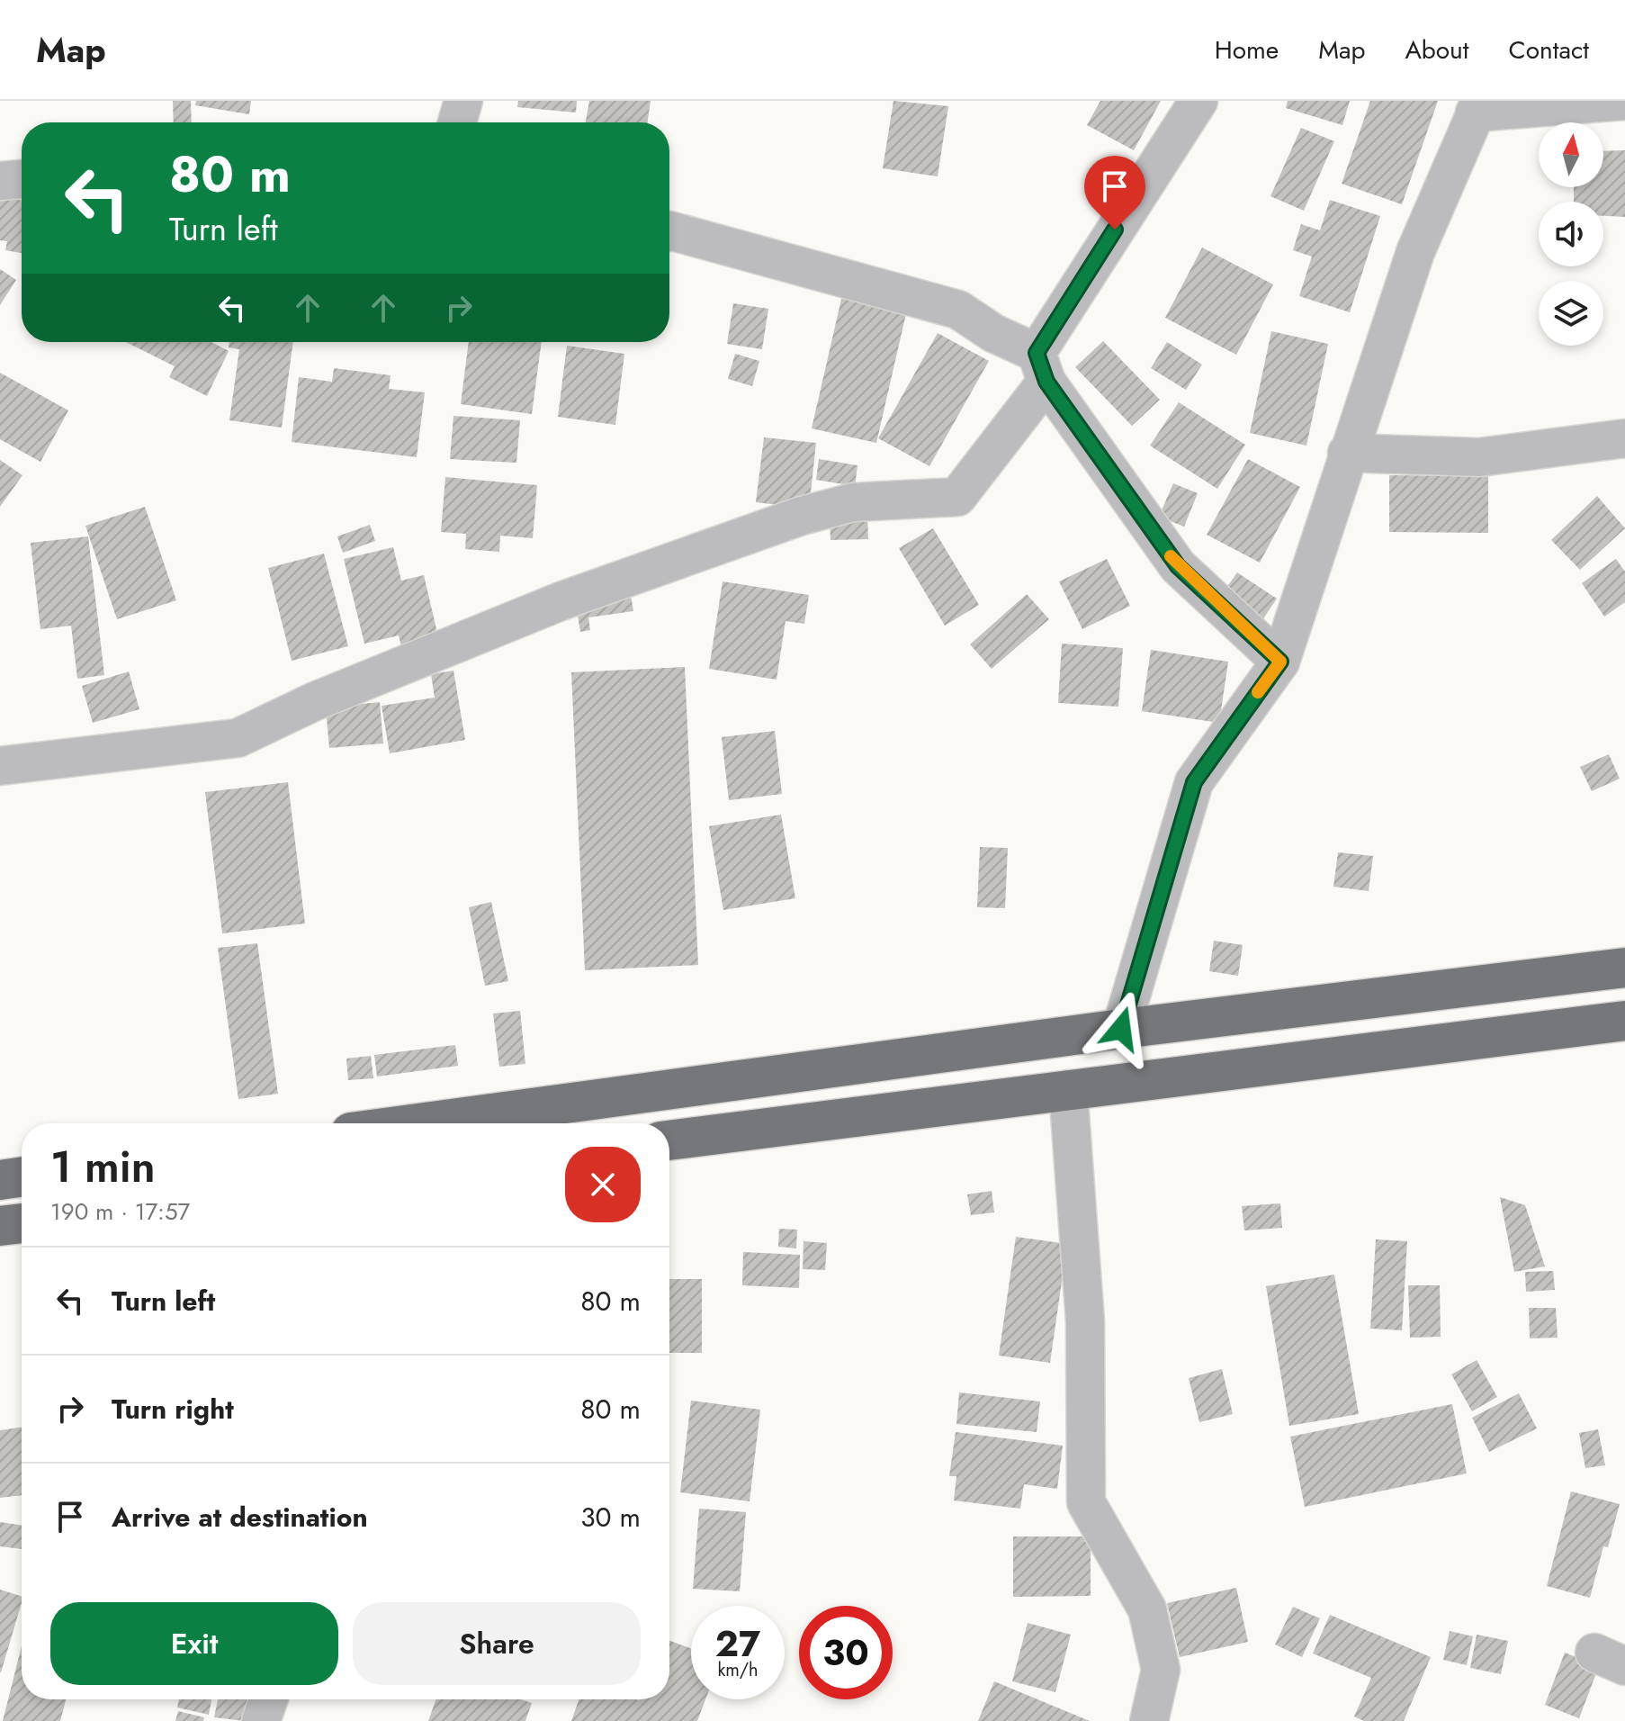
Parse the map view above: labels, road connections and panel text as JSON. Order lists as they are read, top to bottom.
{
  "north": "top",
  "page": {
    "header": "Map",
    "nav": [
      "Home",
      "Map",
      "About",
      "Contact"
    ],
    "turn": ["80 m", "Turn left"],
    "heading": ["1 min", "190 m · 17:57"],
    "list": [
      {
        "name": "Turn left",
        "value": "80 m"
      },
      {
        "name": "Turn right",
        "value": "80 m"
      },
      {
        "name": "Arrive at destination",
        "value": "30 m"
      }
    ],
    "buttons": ["Exit", "Share"],
    "speed": "27 km/h",
    "limit": "30"
  }
}
